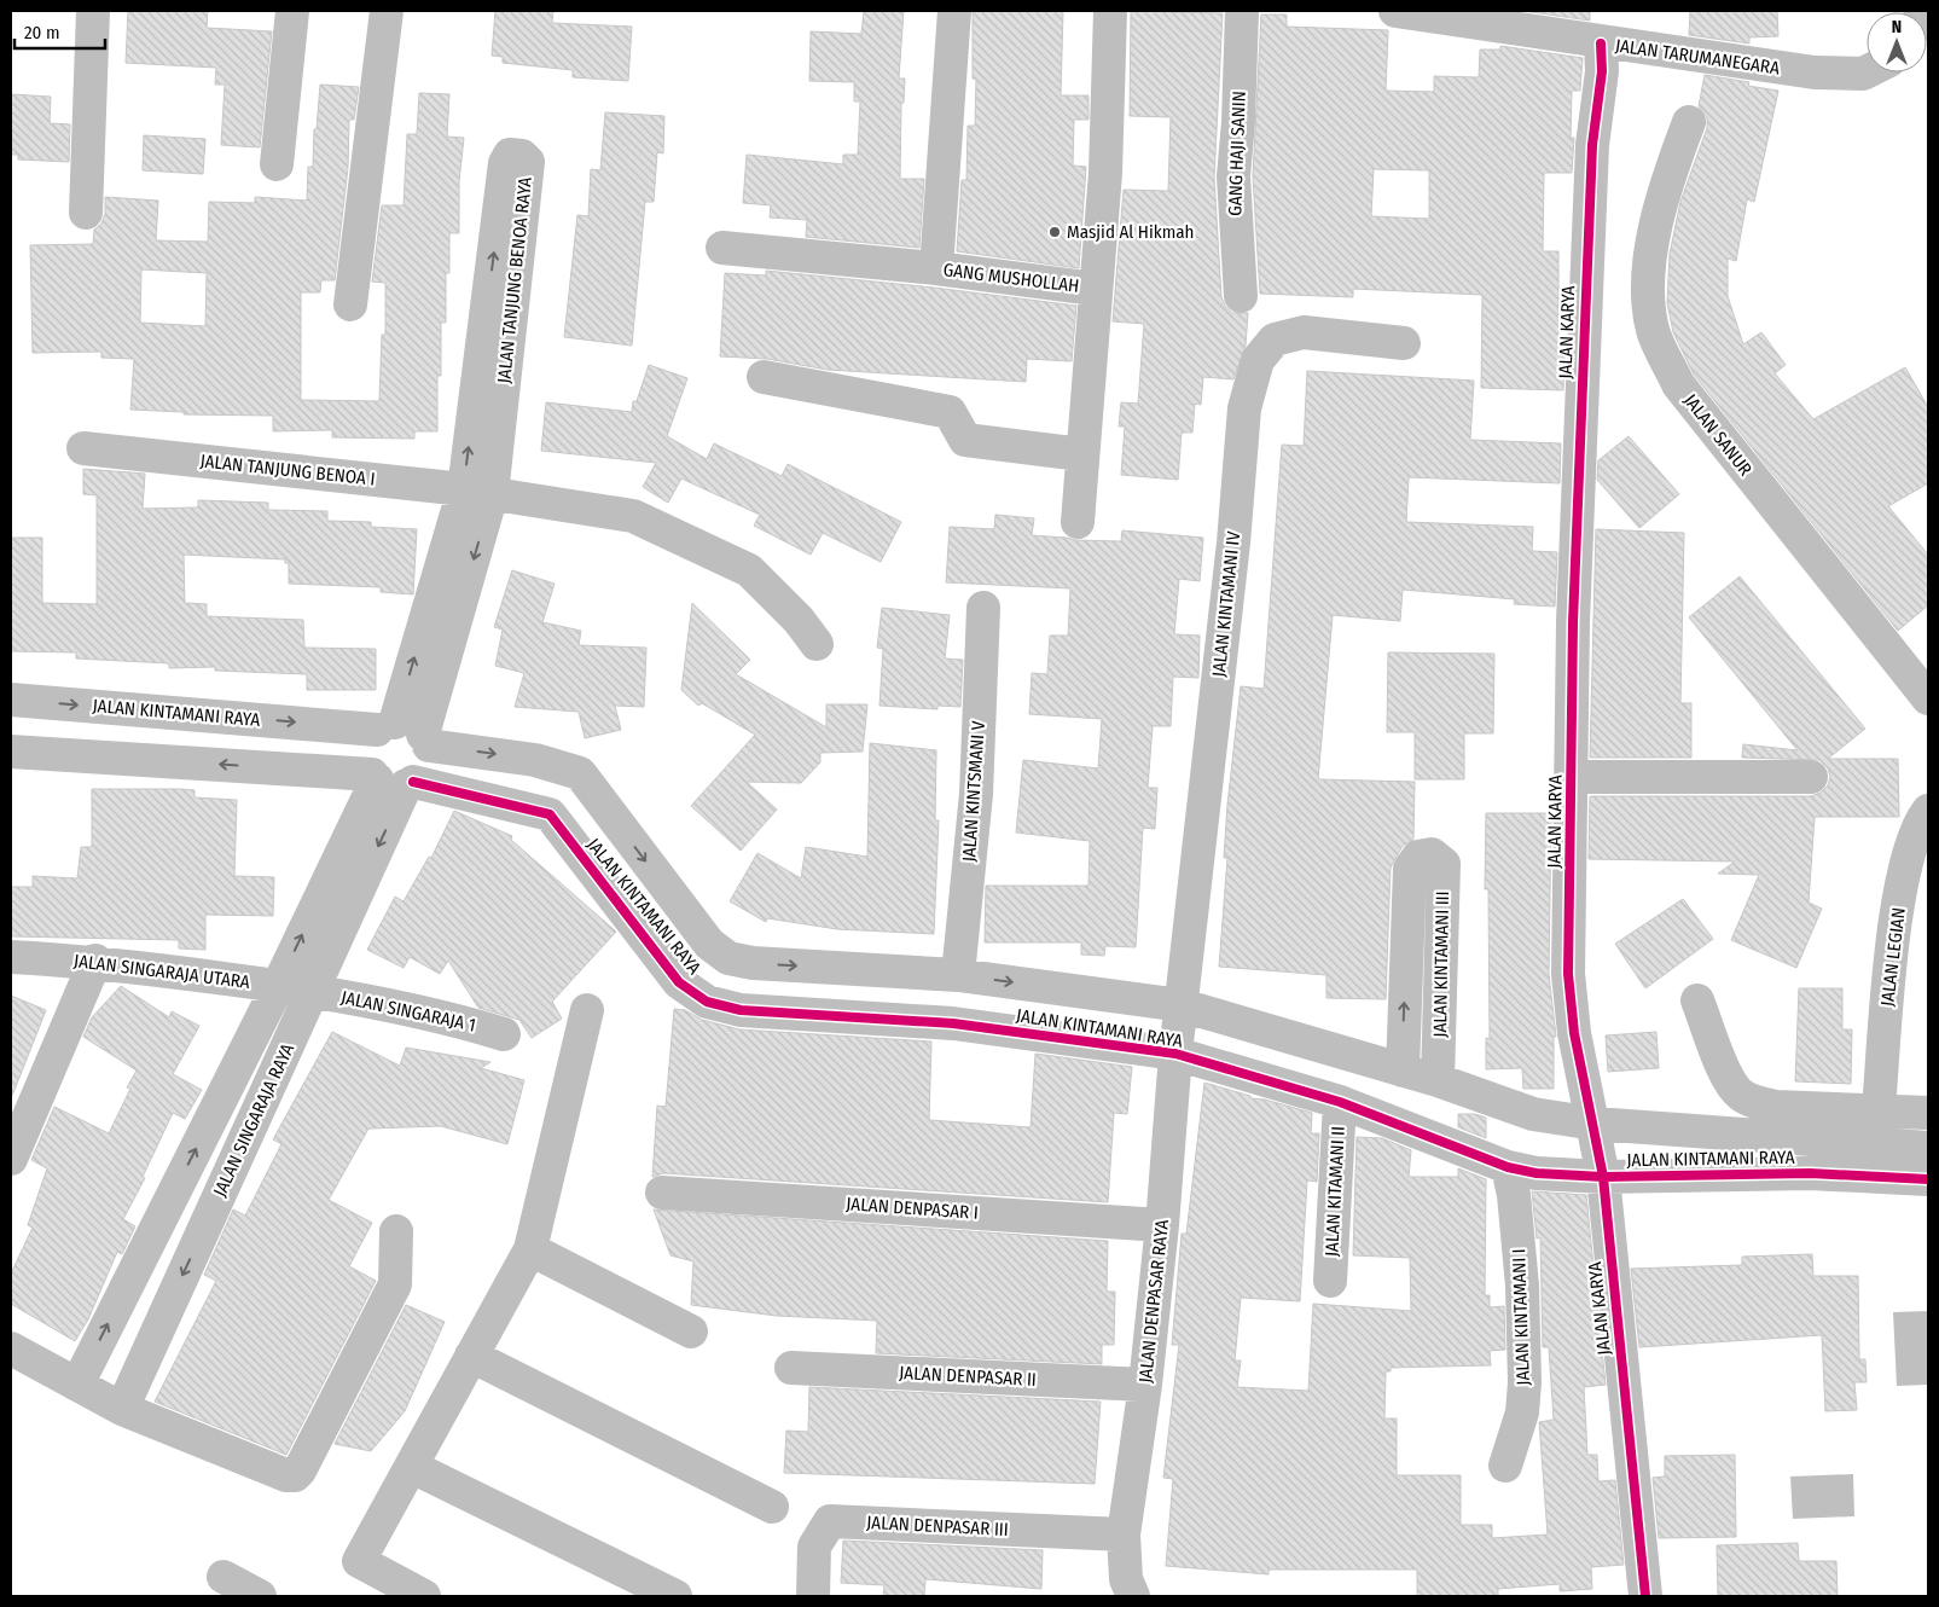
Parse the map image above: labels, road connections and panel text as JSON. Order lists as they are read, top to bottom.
{
  "streets": {
    "street": [
      "JALAN TARUMANEGARA",
      "GANG HAJI SANIN",
      "GANG MUSHOLLAH",
      "JALAN TANJUNG BENOA RAYA",
      "JALAN KARYA",
      "JALAN SANUR",
      "JALAN TANJUNG BENOA I",
      "JALAN KINTAMANI IV",
      "JALAN KINTAMANI RAYA",
      "JALAN KINTSMANI V",
      "JALAN LEGIAN",
      "JALAN KINTAMANI III",
      "JALAN SINGARAJA UTARA",
      "JALAN SINGARAJA 1",
      "JALAN SINGARAJA RAYA",
      "JALAN KITAMANI II",
      "JALAN DENPASAR I",
      "JALAN DENPASAR RAYA",
      "JALAN KINTAMANI I",
      "JALAN DENPASAR II",
      "JALAN DENPASAR III"
    ]
  },
  "crossings": [
    ["JALAN TARUMANEGARA", "JALAN KARYA"],
    ["JALAN TANJUNG BENOA RAYA", "JALAN TANJUNG BENOA I"],
    ["JALAN TANJUNG BENOA RAYA", "JALAN KINTAMANI RAYA"],
    ["JALAN KARYA", "JALAN KINTAMANI RAYA"],
    ["JALAN KINTAMANI IV", "JALAN KINTAMANI RAYA"],
    ["JALAN KINTAMANI IV", "JALAN DENPASAR RAYA"],
    ["JALAN KINTAMANI RAYA", "JALAN KINTSMANI V"],
    ["JALAN KINTAMANI RAYA", "JALAN KINTAMANI III"],
    ["JALAN KINTAMANI RAYA", "JALAN SINGARAJA RAYA"],
    ["JALAN KINTAMANI RAYA", "JALAN KITAMANI II"],
    ["JALAN KINTAMANI RAYA", "JALAN DENPASAR RAYA"],
    ["JALAN KINTAMANI RAYA", "JALAN KINTAMANI I"],
    ["JALAN SINGARAJA UTARA", "JALAN SINGARAJA 1"],
    ["JALAN SINGARAJA UTARA", "JALAN SINGARAJA RAYA"],
    ["JALAN SINGARAJA 1", "JALAN SINGARAJA RAYA"],
    ["JALAN DENPASAR I", "JALAN DENPASAR RAYA"],
    ["JALAN DENPASAR RAYA", "JALAN DENPASAR II"],
    ["JALAN DENPASAR RAYA", "JALAN DENPASAR III"]
  ],
  "places": ["Masjid Al Hikmah"],
  "scale_bar": "20 m",
  "north": "top"
}
